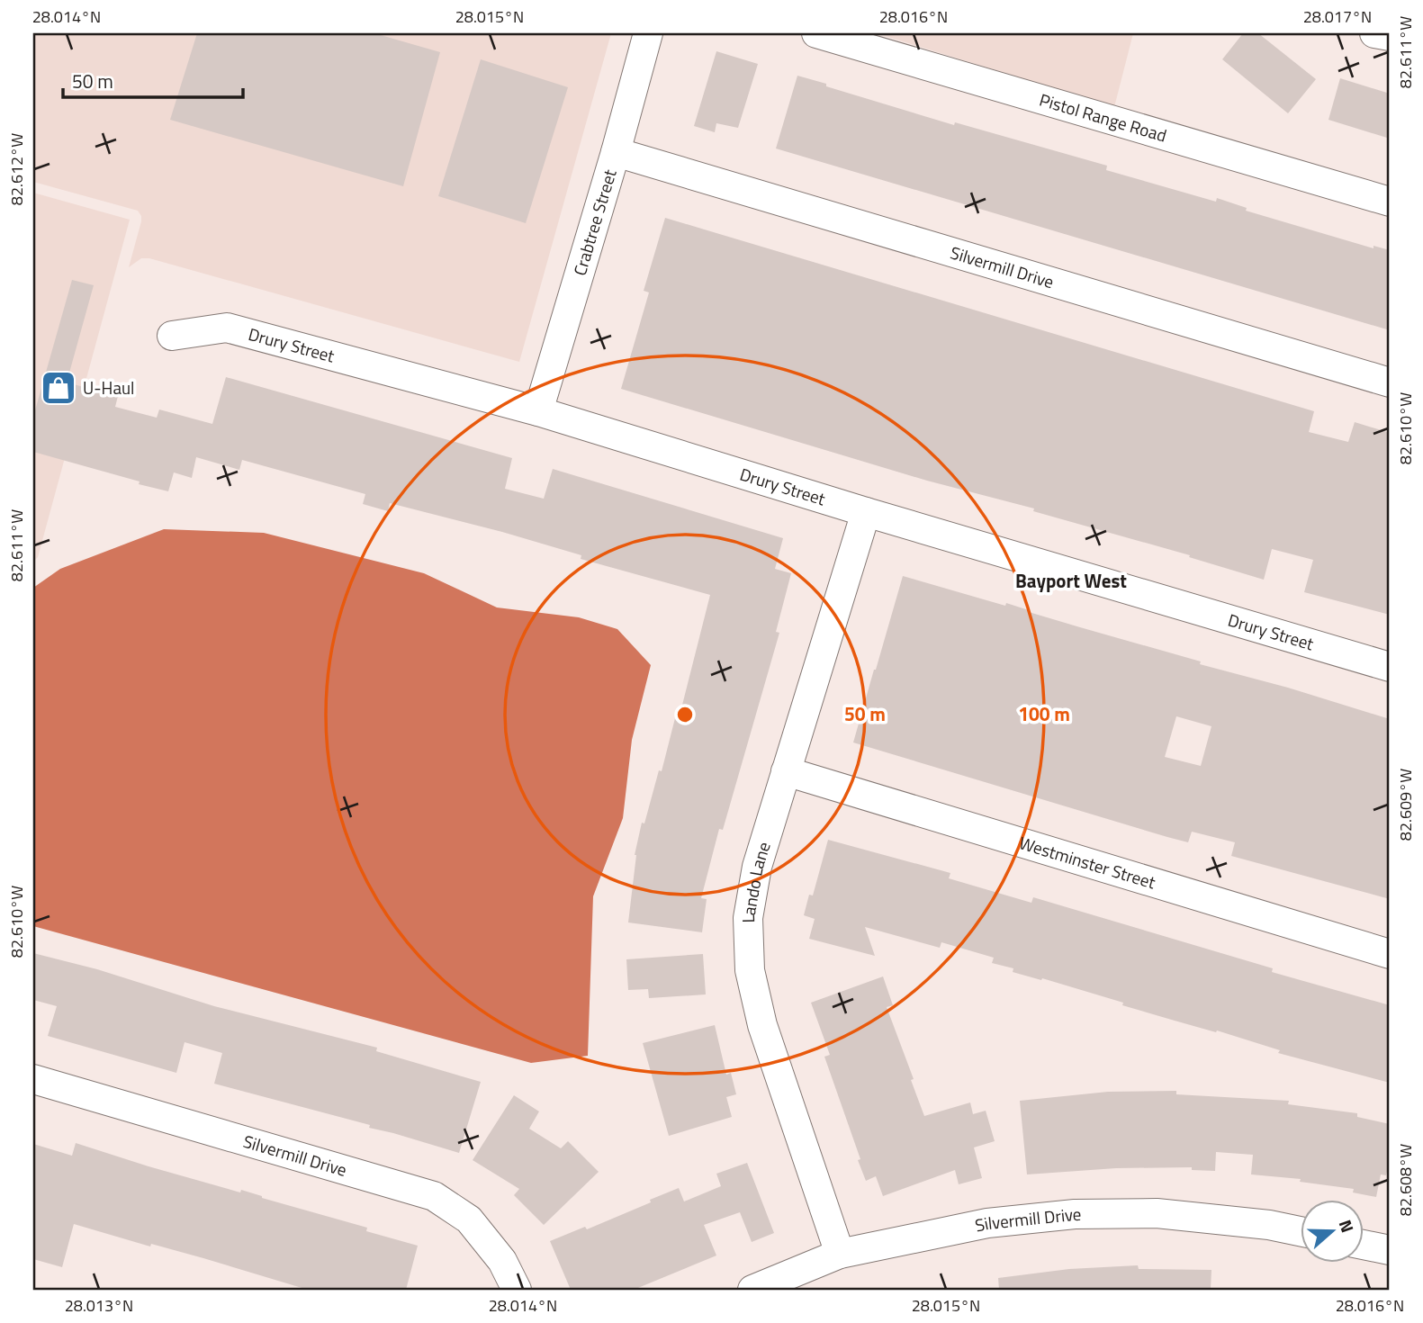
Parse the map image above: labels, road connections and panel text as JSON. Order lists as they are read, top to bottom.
{
  "streets": {
    "street": [
      "Pistol Range Road",
      "Crabtree Street",
      "Silvermill Drive",
      "Drury Street",
      "Westminster Street",
      "Lando Lane"
    ]
  },
  "crossings": [
    ["Crabtree Street", "Silvermill Drive"],
    ["Crabtree Street", "Drury Street"],
    ["Silvermill Drive", "Lando Lane"],
    ["Drury Street", "Lando Lane"],
    ["Westminster Street", "Lando Lane"]
  ],
  "districts": ["Bayport West"],
  "places": {
    "shop": ["U-Haul"]
  },
  "scale_bar": "50 m",
  "north": "right",
  "coordinates": [
    "28.014°N",
    "28.015°N",
    "28.016°N",
    "28.017°N",
    "82.611°W",
    "82.612°W",
    "82.610°W",
    "82.609°W",
    "82.608°W",
    "28.013°N"
  ],
  "rings": ["50 m", "100 m"]
}
